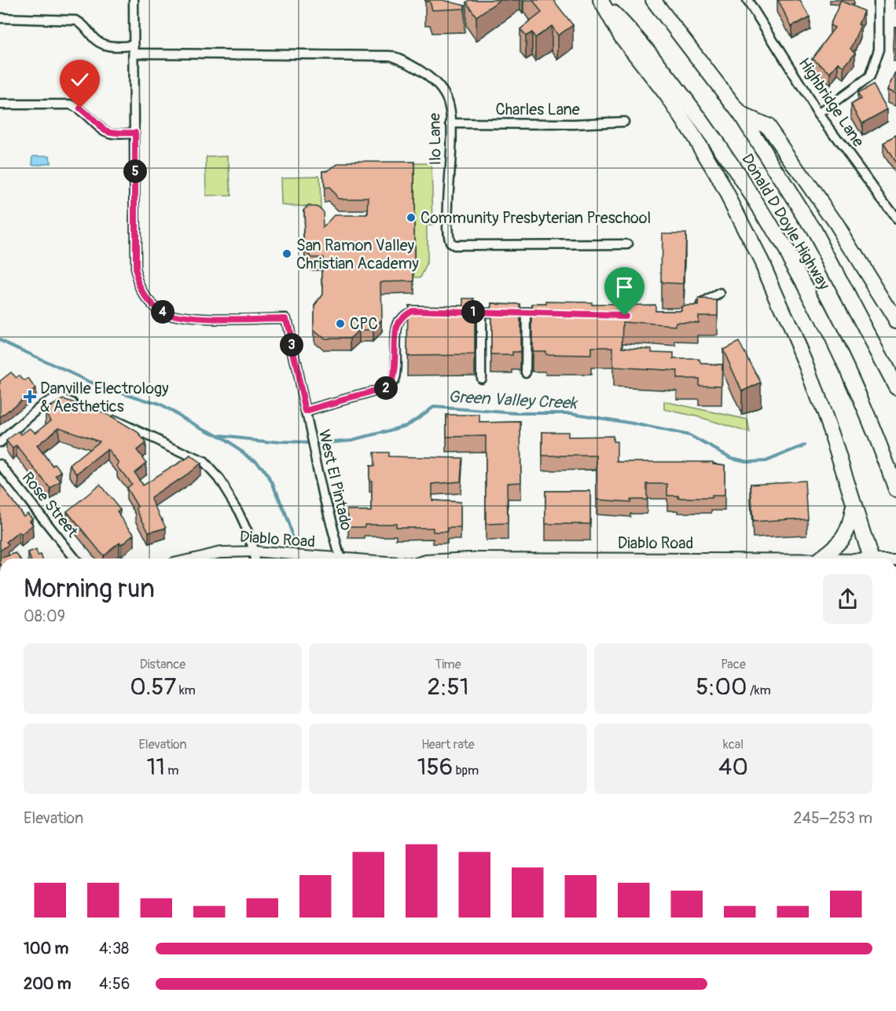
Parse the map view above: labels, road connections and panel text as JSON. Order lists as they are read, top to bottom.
{
  "streets": {
    "highway": ["Donald D Doyle Highway"],
    "street": [
      "Highbridge Lane",
      "Charles Lane",
      "Ilo Lane",
      "West El Pintado",
      "Rose Street",
      "Diablo Road"
    ]
  },
  "crossings": [
    ["Charles Lane", "Ilo Lane"],
    ["Ilo Lane", "West El Pintado"],
    ["West El Pintado", "Diablo Road"]
  ],
  "water": ["Green Valley Creek"],
  "places": {
    "other": ["Community Presbyterian Preschool", "San Ramon Valley Christian Academy", "CPC"],
    "health": ["Danville Electrology & Aesthetics"]
  },
  "page": {
    "pins": [
      "5",
      "1",
      "4",
      "3",
      "2"
    ],
    "heading": ["Morning run", "08:09"],
    "stats": [
      ["Distance", "0.57 km"],
      ["Time", "2:51"],
      ["Pace", "5:00 /km"],
      ["Elevation", "11 m"],
      ["Heart rate", "156 bpm"],
      ["kcal", "40"]
    ],
    "chart": ["Elevation", "245–253 m"],
    "list": [
      {
        "name": "100 m",
        "note": "4:38"
      },
      {
        "name": "200 m",
        "note": "4:56"
      }
    ]
  }
}
